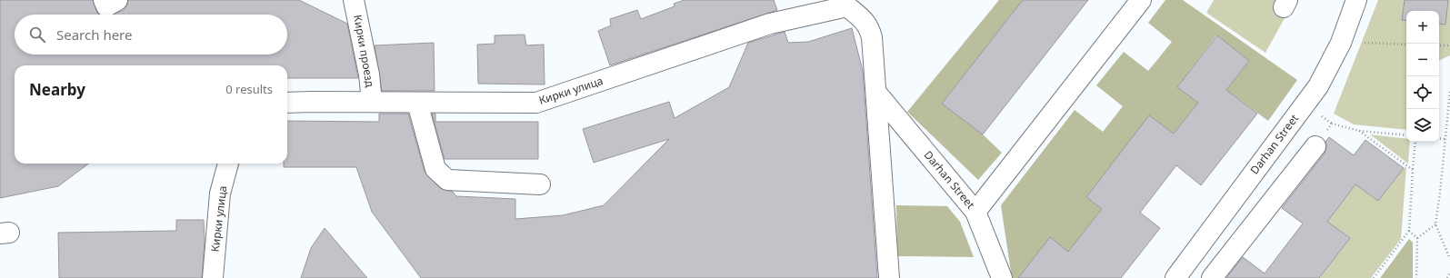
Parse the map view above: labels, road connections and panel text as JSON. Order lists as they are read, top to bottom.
{
  "streets": {
    "street": ["Кирки проезд", "Кирки улица", "Darhan Street"]
  },
  "crossings": [
    ["Кирки проезд", "Кирки улица"]
  ],
  "page": {
    "map_buttons": ["+", "−"],
    "search": "Search here",
    "heading": ["Nearby", "0 results"]
  }
}
